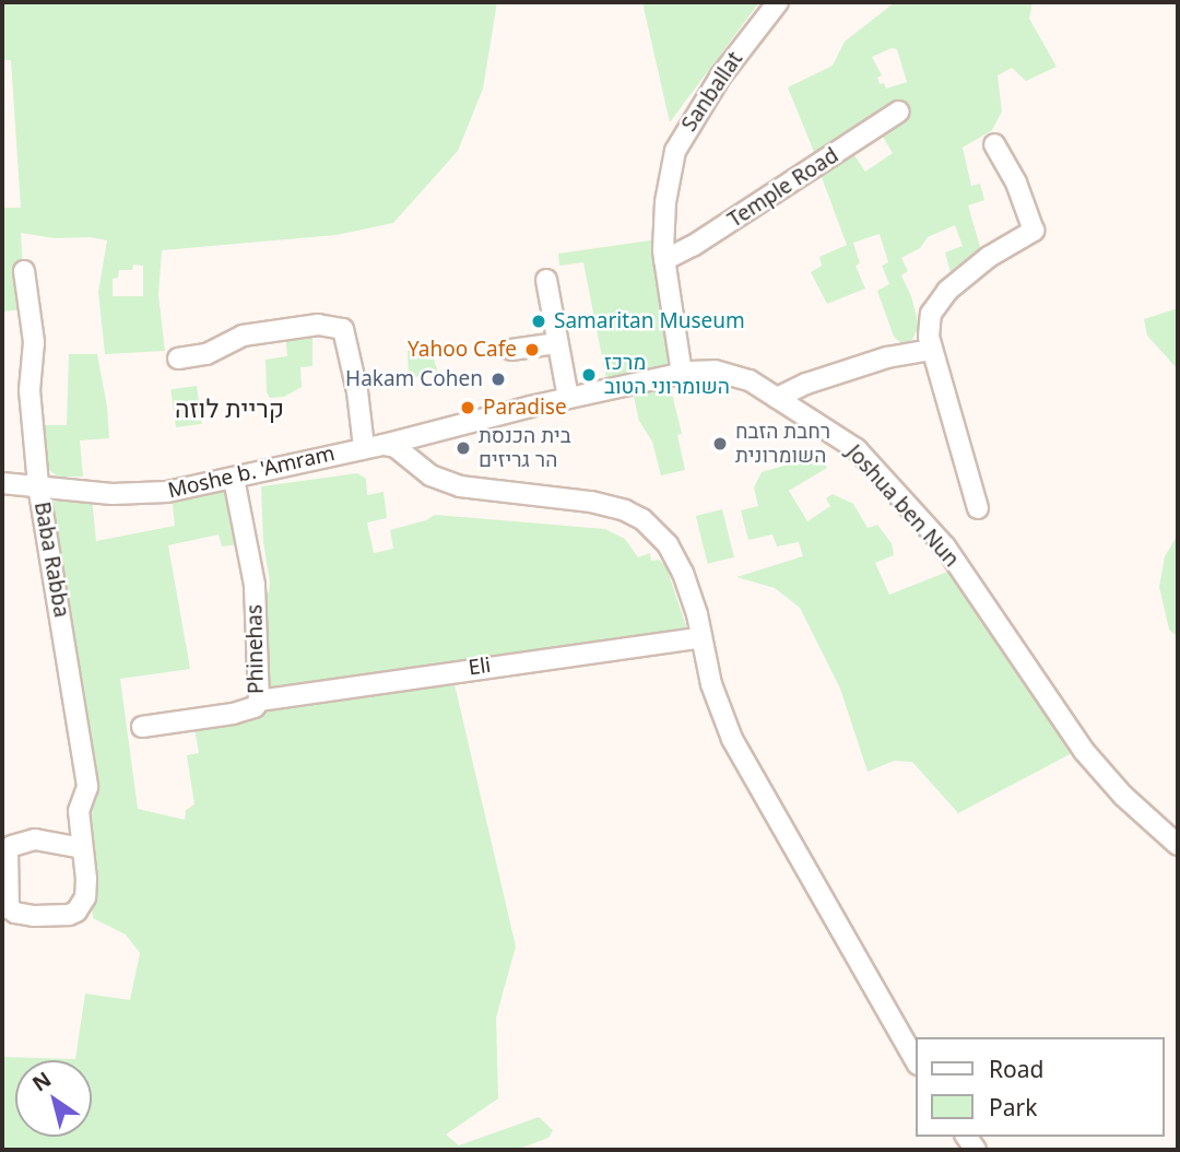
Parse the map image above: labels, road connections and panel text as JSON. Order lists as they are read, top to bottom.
{
  "streets": {
    "street": [
      "Sanballat",
      "Temple Road",
      "Moshe b. 'Amram",
      "Joshua ben Nun",
      "Baba Rabba",
      "Phinehas",
      "Eli"
    ]
  },
  "crossings": [
    ["Sanballat", "Temple Road"],
    ["Sanballat", "Joshua ben Nun"],
    ["Moshe b. 'Amram", "Joshua ben Nun"],
    ["Moshe b. 'Amram", "Baba Rabba"],
    ["Moshe b. 'Amram", "Phinehas"],
    ["Phinehas", "Eli"]
  ],
  "districts": ["קריית לוזה"],
  "places": [
    "Samaritan Museum",
    "Yahoo Cafe",
    "מרכז השומרוני הטוב",
    "Hakam Cohen",
    "Paradise",
    "רחבת הזבח השומרונית",
    "בית הכנסת הר גריזים"
  ],
  "legend": ["Road", "Park"],
  "north": "top left"
}
